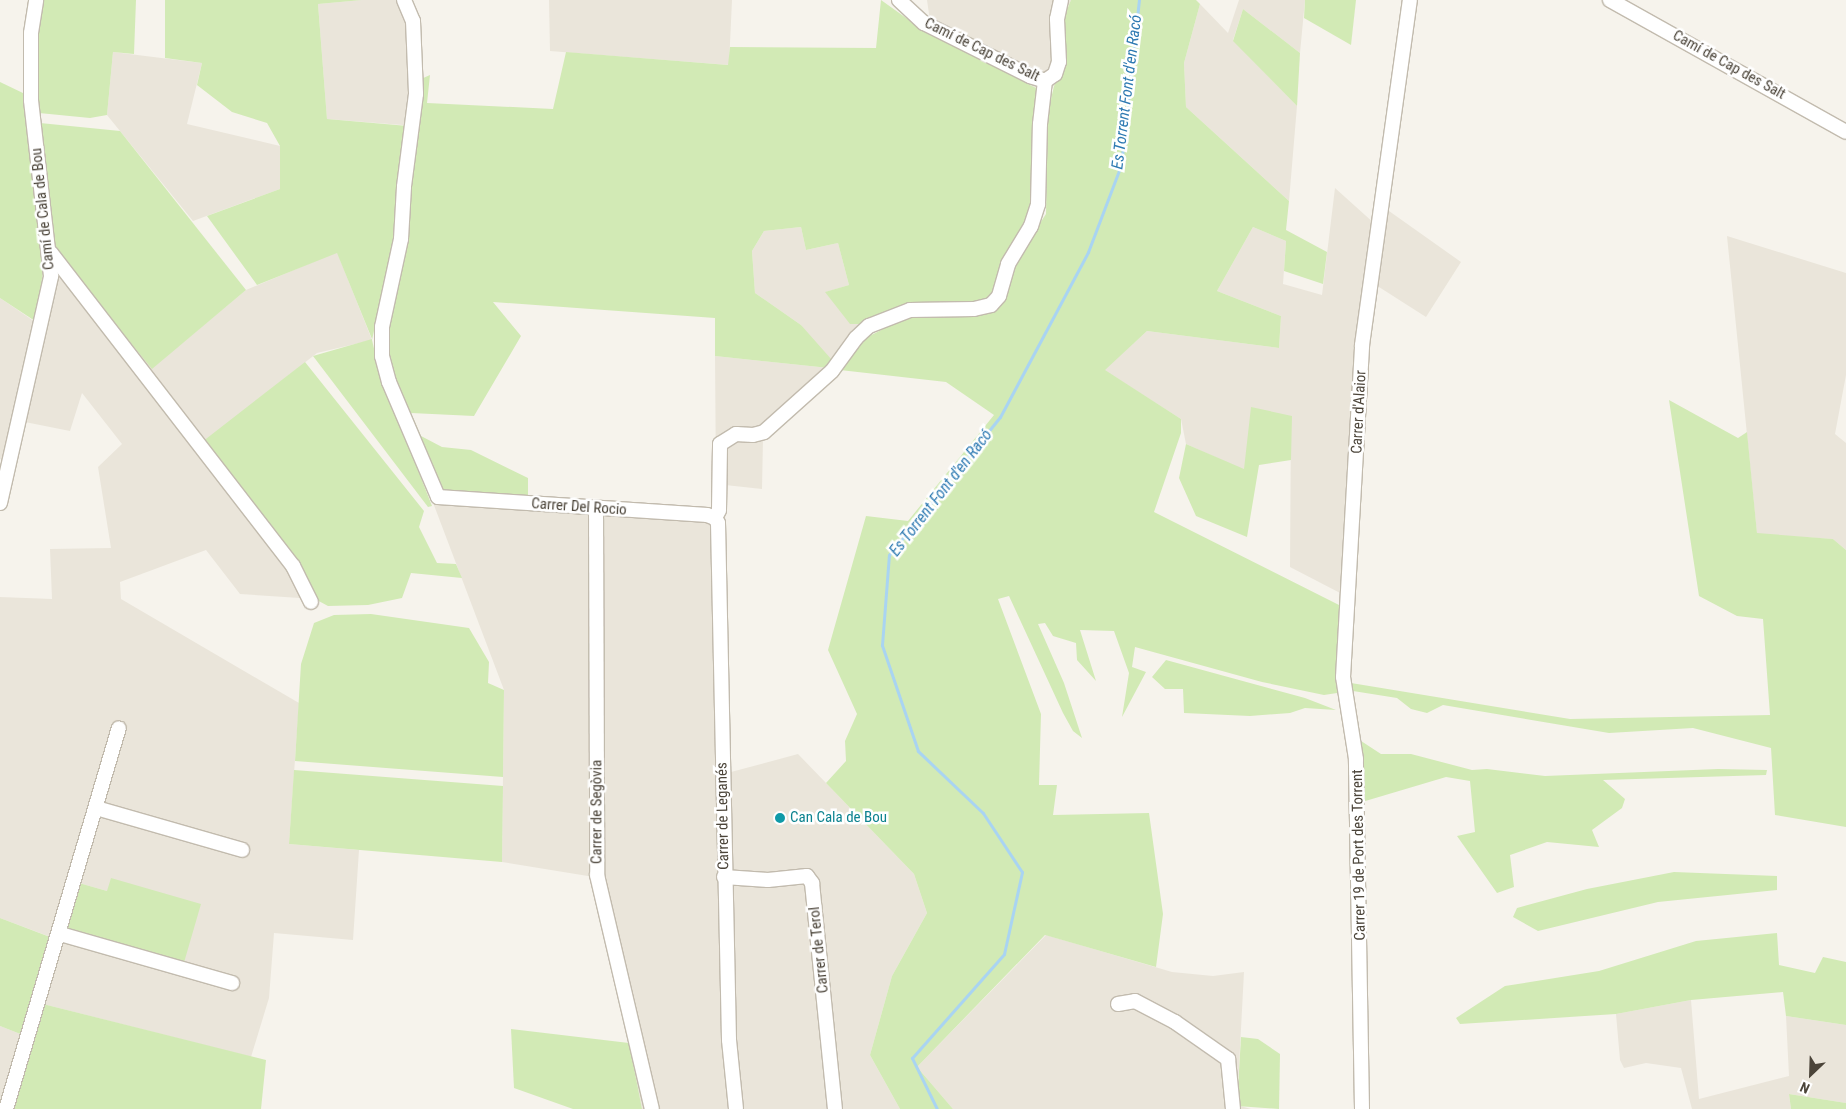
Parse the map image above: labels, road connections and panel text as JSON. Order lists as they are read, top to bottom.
{
  "streets": {
    "street": [
      "Camí de Cap des Salt",
      "Camí de Cala de Bou",
      "Carrer d'Alaior",
      "Carrer Del Rocio",
      "Carrer de Segòvia",
      "Carrer de Leganés",
      "Carrer 19 de Port des Torrent",
      "Carrer de Terol"
    ]
  },
  "crossings": [
    ["Camí de Cap des Salt", "Carrer de Leganés"],
    ["Carrer d'Alaior", "Carrer 19 de Port des Torrent"],
    ["Carrer Del Rocio", "Carrer de Segòvia"],
    ["Carrer Del Rocio", "Carrer de Leganés"],
    ["Carrer de Leganés", "Carrer de Terol"]
  ],
  "water": ["Es Torrent Font d'en Racó"],
  "places": ["Can Cala de Bou"],
  "north": "bottom left"
}
